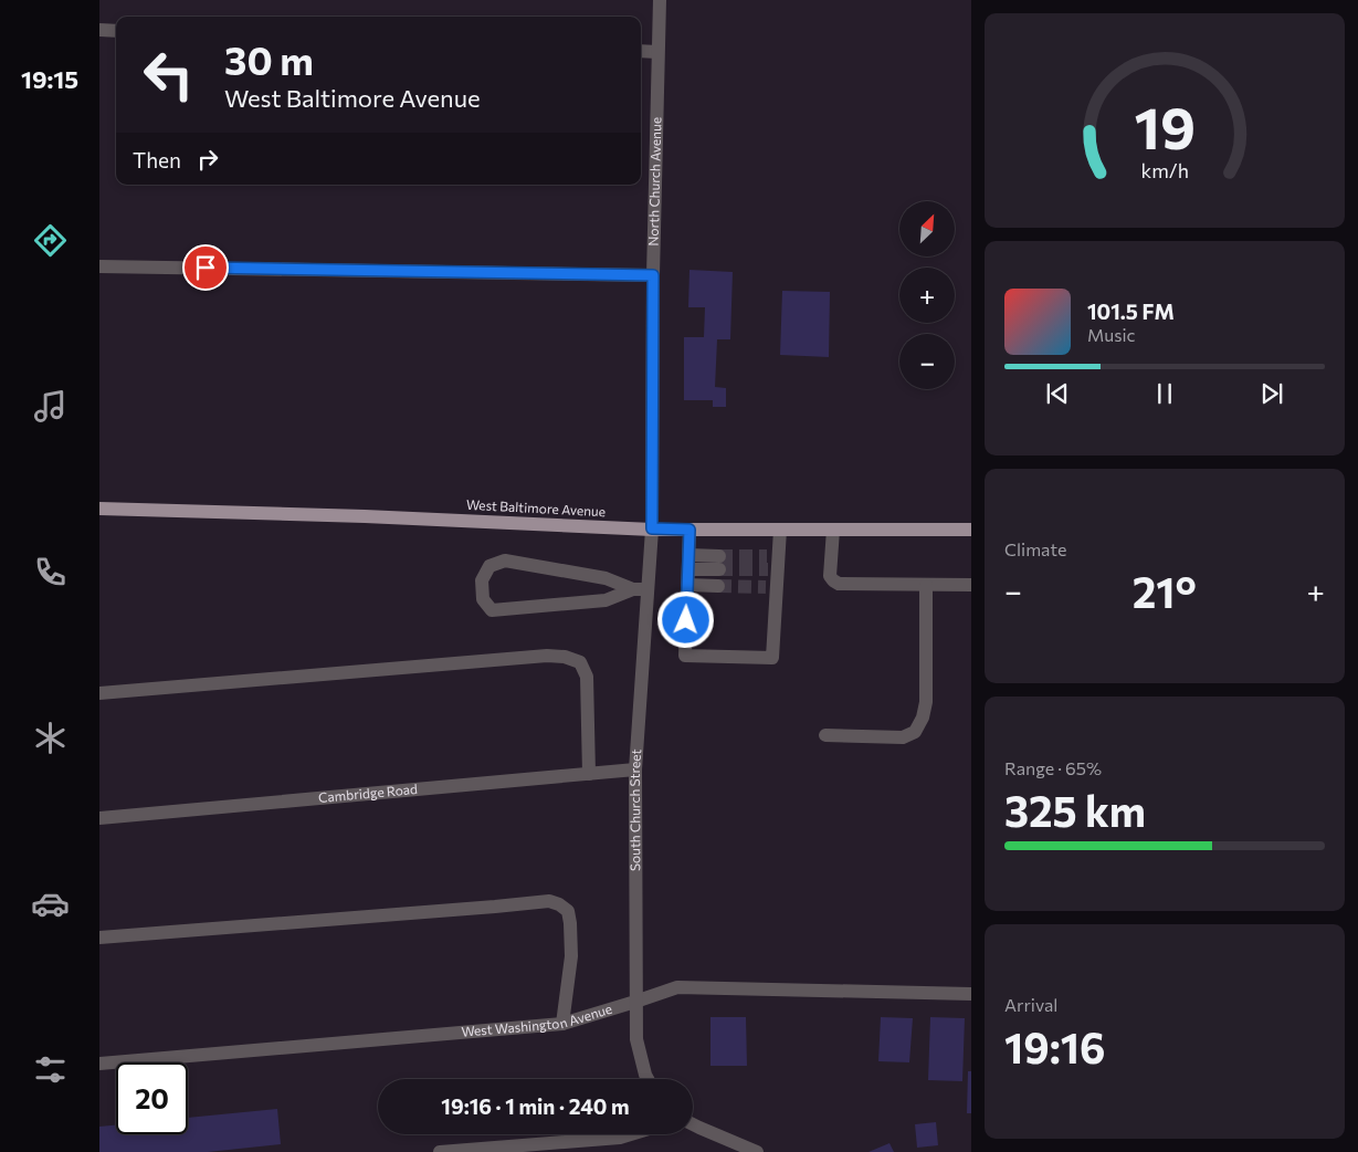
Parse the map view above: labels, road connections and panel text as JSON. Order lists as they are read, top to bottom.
{
  "streets": {
    "main road": ["West Baltimore Avenue"],
    "street": [
      "North Church Avenue",
      "Cambridge Road",
      "South Church Street",
      "West Washington Avenue"
    ]
  },
  "crossings": [
    ["North Church Avenue", "West Baltimore Avenue"],
    ["North Church Avenue", "South Church Street"],
    ["West Baltimore Avenue", "South Church Street"],
    ["Cambridge Road", "South Church Street"],
    ["South Church Street", "West Washington Avenue"]
  ],
  "north": "top right",
  "page": {
    "tabs": "19:15",
    "turn": ["30 m", "West Baltimore Avenue"],
    "then": "Then",
    "map_buttons": ["+", "−"],
    "song": ["101.5 FM", "Music"],
    "tile": [
      "Climate",
      ["Range · 65%", "325 km"],
      ["Arrival", "19:16"]
    ],
    "heat": ["−", "21°", "+"],
    "limit": "20",
    "trip": "19:16 · 1 min · 240 m",
    "gauge": ["19", "km/h"]
  }
}
